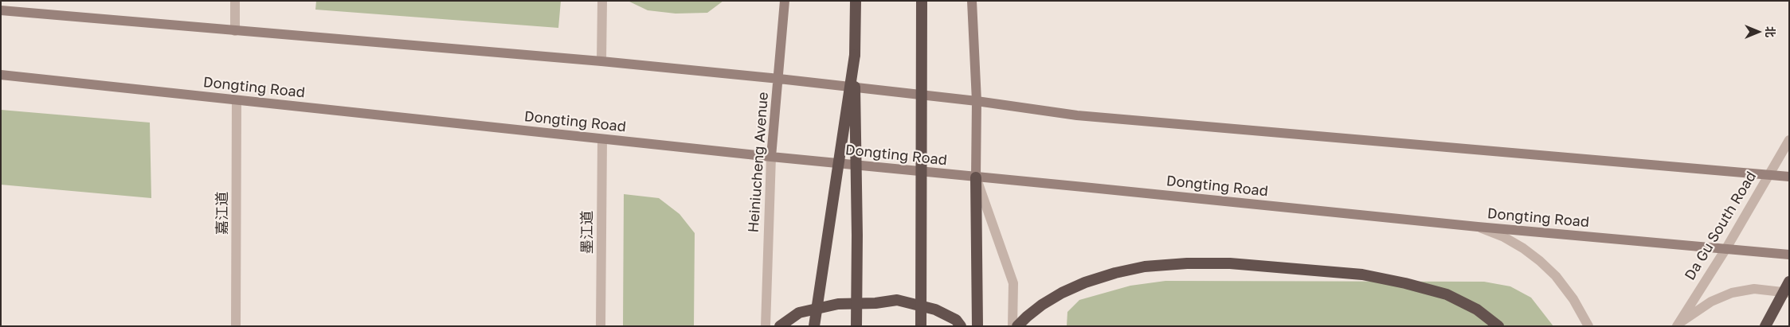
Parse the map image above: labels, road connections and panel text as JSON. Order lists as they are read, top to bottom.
{
  "streets": {
    "main road": ["Dongting Road", "Heiniucheng Avenue"],
    "street": ["嘉江道", "Da Gu South Road", "墨江道"]
  },
  "crossings": [
    ["Dongting Road", "Heiniucheng Avenue"],
    ["Dongting Road", "嘉江道"],
    ["Dongting Road", "Da Gu South Road"],
    ["Dongting Road", "墨江道"]
  ],
  "north": "right"
}
